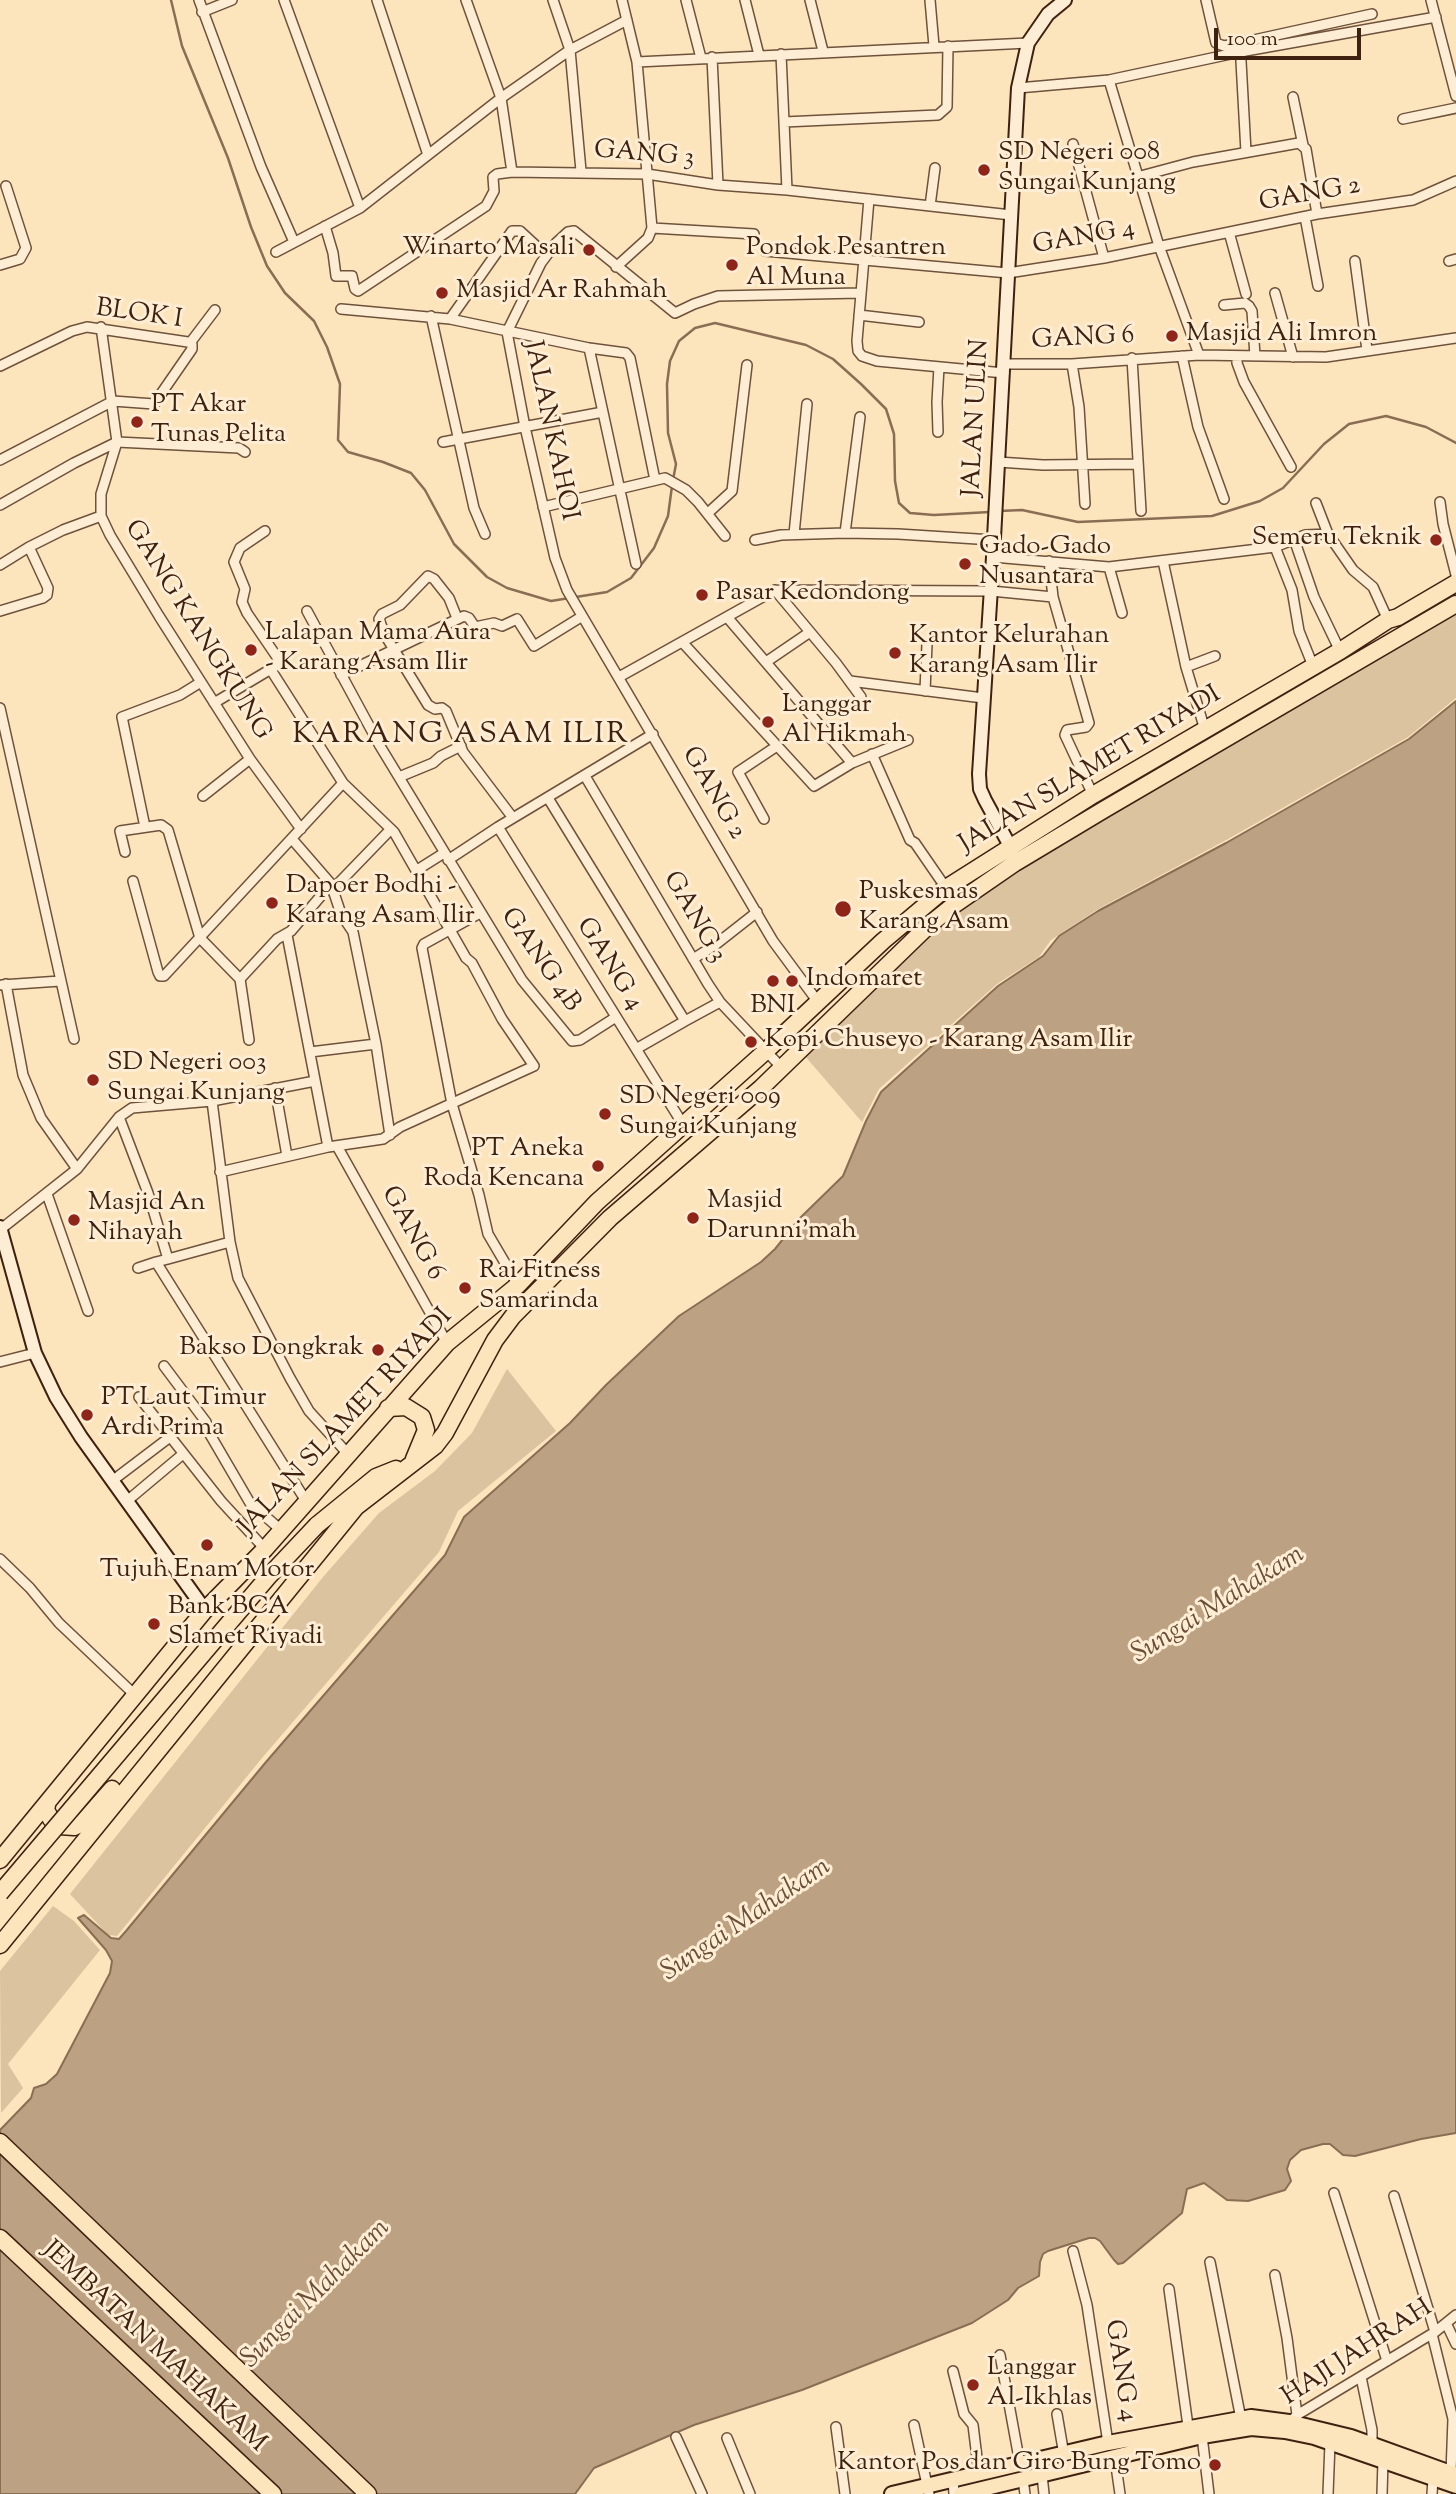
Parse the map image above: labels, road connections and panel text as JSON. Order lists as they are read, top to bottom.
{
  "streets": {
    "highway": ["JALAN SLAMET RIYADI", "JEMBATAN MAHAKAM"],
    "street": [
      "GANG 3",
      "GANG 2",
      "GANG 4",
      "BLOK I",
      "GANG 6",
      "JALAN ULIN",
      "JALAN KAHOI",
      "GANG KANGKUNG",
      "GANG 4B",
      "HAJI JAHRAH"
    ]
  },
  "crossings": [
    ["GANG 3", "JALAN ULIN"],
    ["GANG 3", "JALAN SLAMET RIYADI"],
    ["GANG 2", "GANG 4"],
    ["GANG 2", "JALAN KAHOI"],
    ["GANG 2", "JALAN SLAMET RIYADI"],
    ["GANG 4", "JALAN ULIN"],
    ["GANG 4", "JALAN SLAMET RIYADI"],
    ["GANG 4", "GANG 4B"],
    ["GANG 6", "JALAN ULIN"],
    ["GANG 6", "JALAN SLAMET RIYADI"],
    ["JALAN ULIN", "JALAN SLAMET RIYADI"]
  ],
  "districts": ["KARANG ASAM ILIR"],
  "water": ["Sungai Mahakam"],
  "places": [
    "SD Negeri 008 Sungai Kunjang",
    "Winarto Masali",
    "Pondok Pesantren Al Muna",
    "Masjid Ar Rahmah",
    "Masjid Ali Imron",
    "PT Akar Tunas Pelita",
    "Semeru Teknik",
    "Gado-Gado Nusantara",
    "Pasar Kedondong",
    "Lalapan Mama Aura - Karang Asam Ilir",
    "Kantor Kelurahan Karang Asam Ilir",
    "Langgar Al Hikmah",
    "Dapoer Bodhi - Karang Asam Ilir",
    "Puskesmas Karang Asam",
    "BNI",
    "Indomaret",
    "Kopi Chuseyo - Karang Asam Ilir",
    "SD Negeri 003 Sungai Kunjang",
    "SD Negeri 009 Sungai Kunjang",
    "PT Aneka Roda Kencana",
    "Masjid Darunni'mah",
    "Masjid An Nihayah",
    "Rai Fitness Samarinda",
    "Bakso Dongkrak",
    "PT Laut Timur Ardi Prima",
    "Tujuh Enam Motor",
    "Bank BCA Slamet Riyadi",
    "Langgar Al-Ikhlas",
    "Kantor Pos dan Giro Bung Tomo"
  ],
  "scale_bar": "100 m"
}
